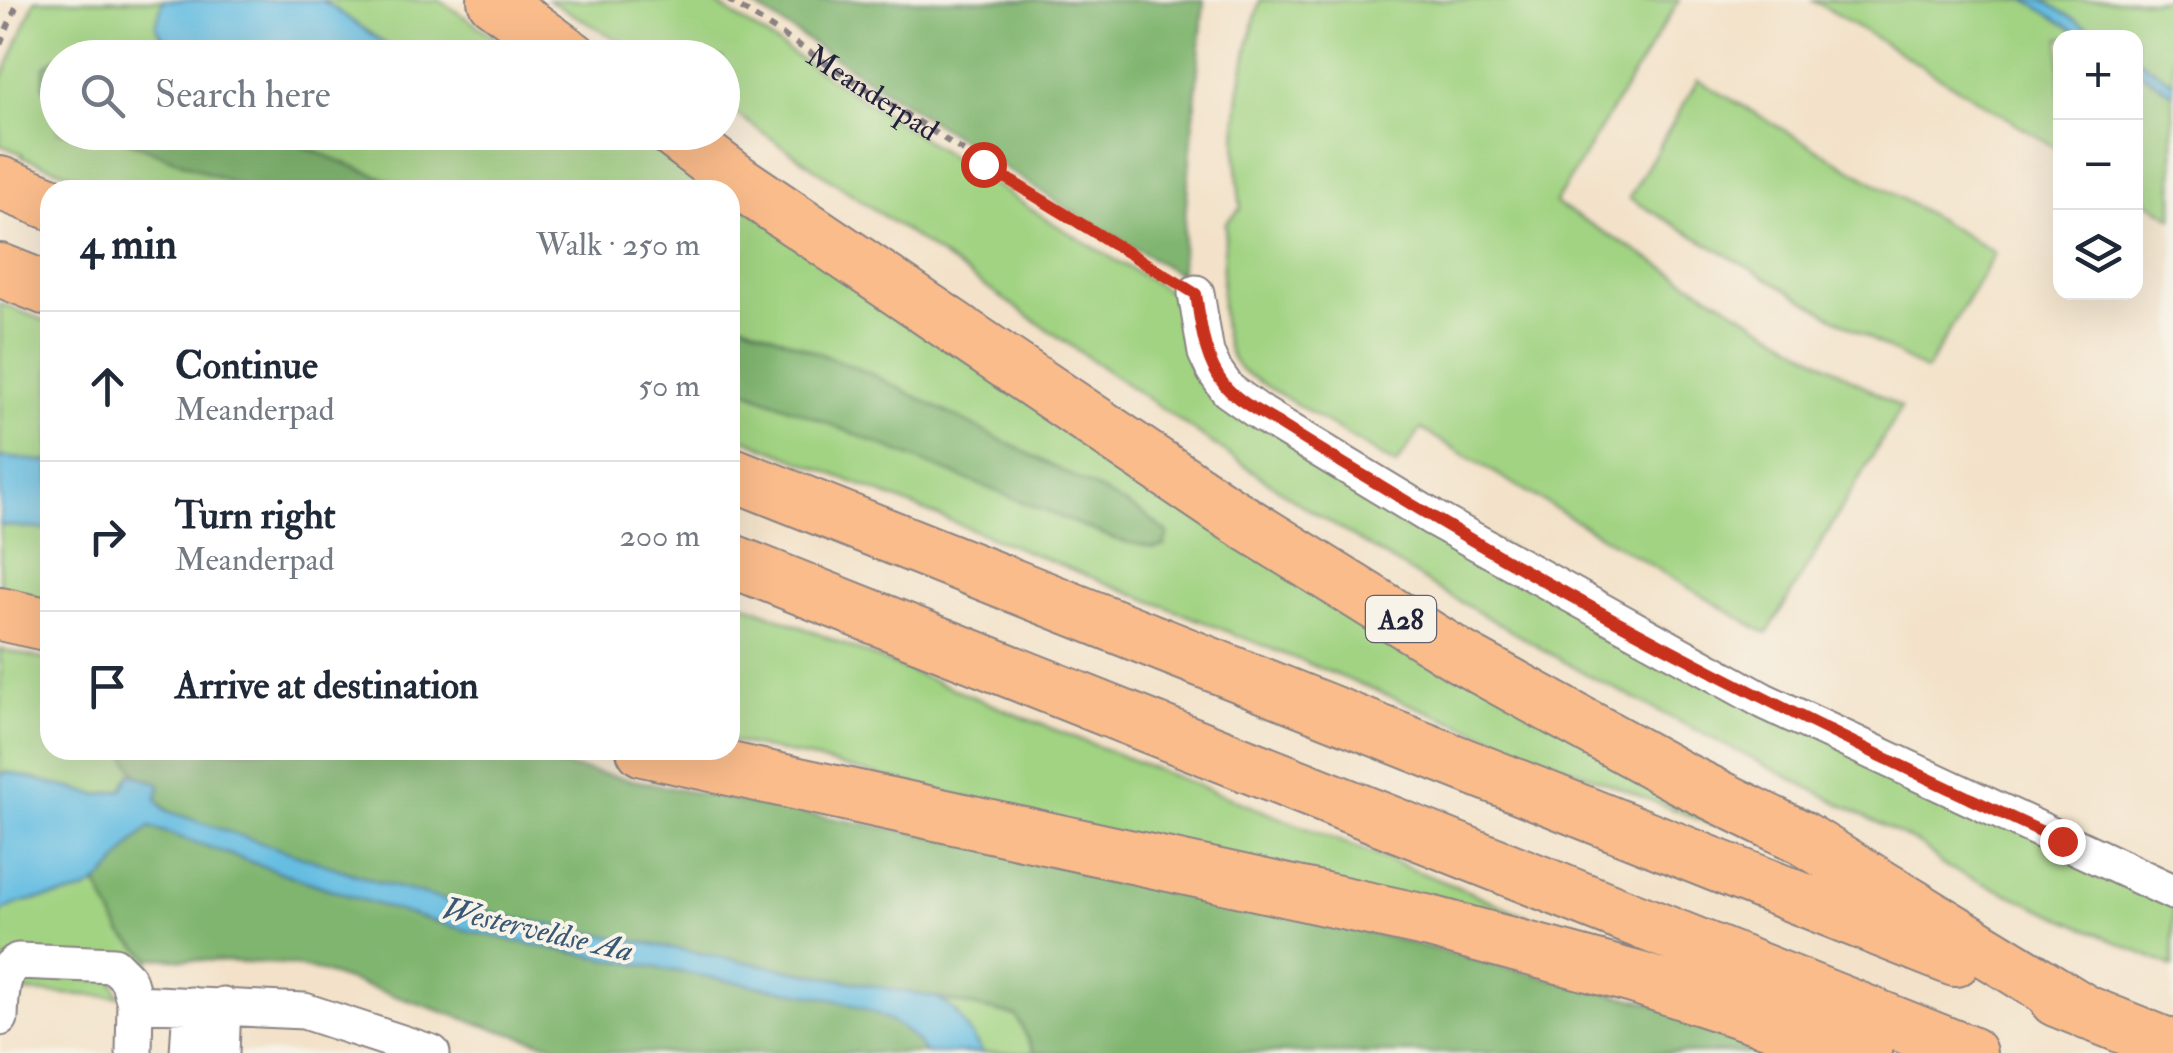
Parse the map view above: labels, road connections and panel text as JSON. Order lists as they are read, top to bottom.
{
  "streets": {
    "highway": ["A28"],
    "path": ["Meanderpad"]
  },
  "water": ["Westerveldse Aa"],
  "page": {
    "map_buttons": ["+", "−"],
    "search": "Search here",
    "heading": ["4 min", "Walk · 250 m"],
    "list": [
      ["Continue", "Meanderpad", "50 m"],
      ["Turn right", "Meanderpad", "200 m"],
      "Arrive at destination"
    ]
  }
}
